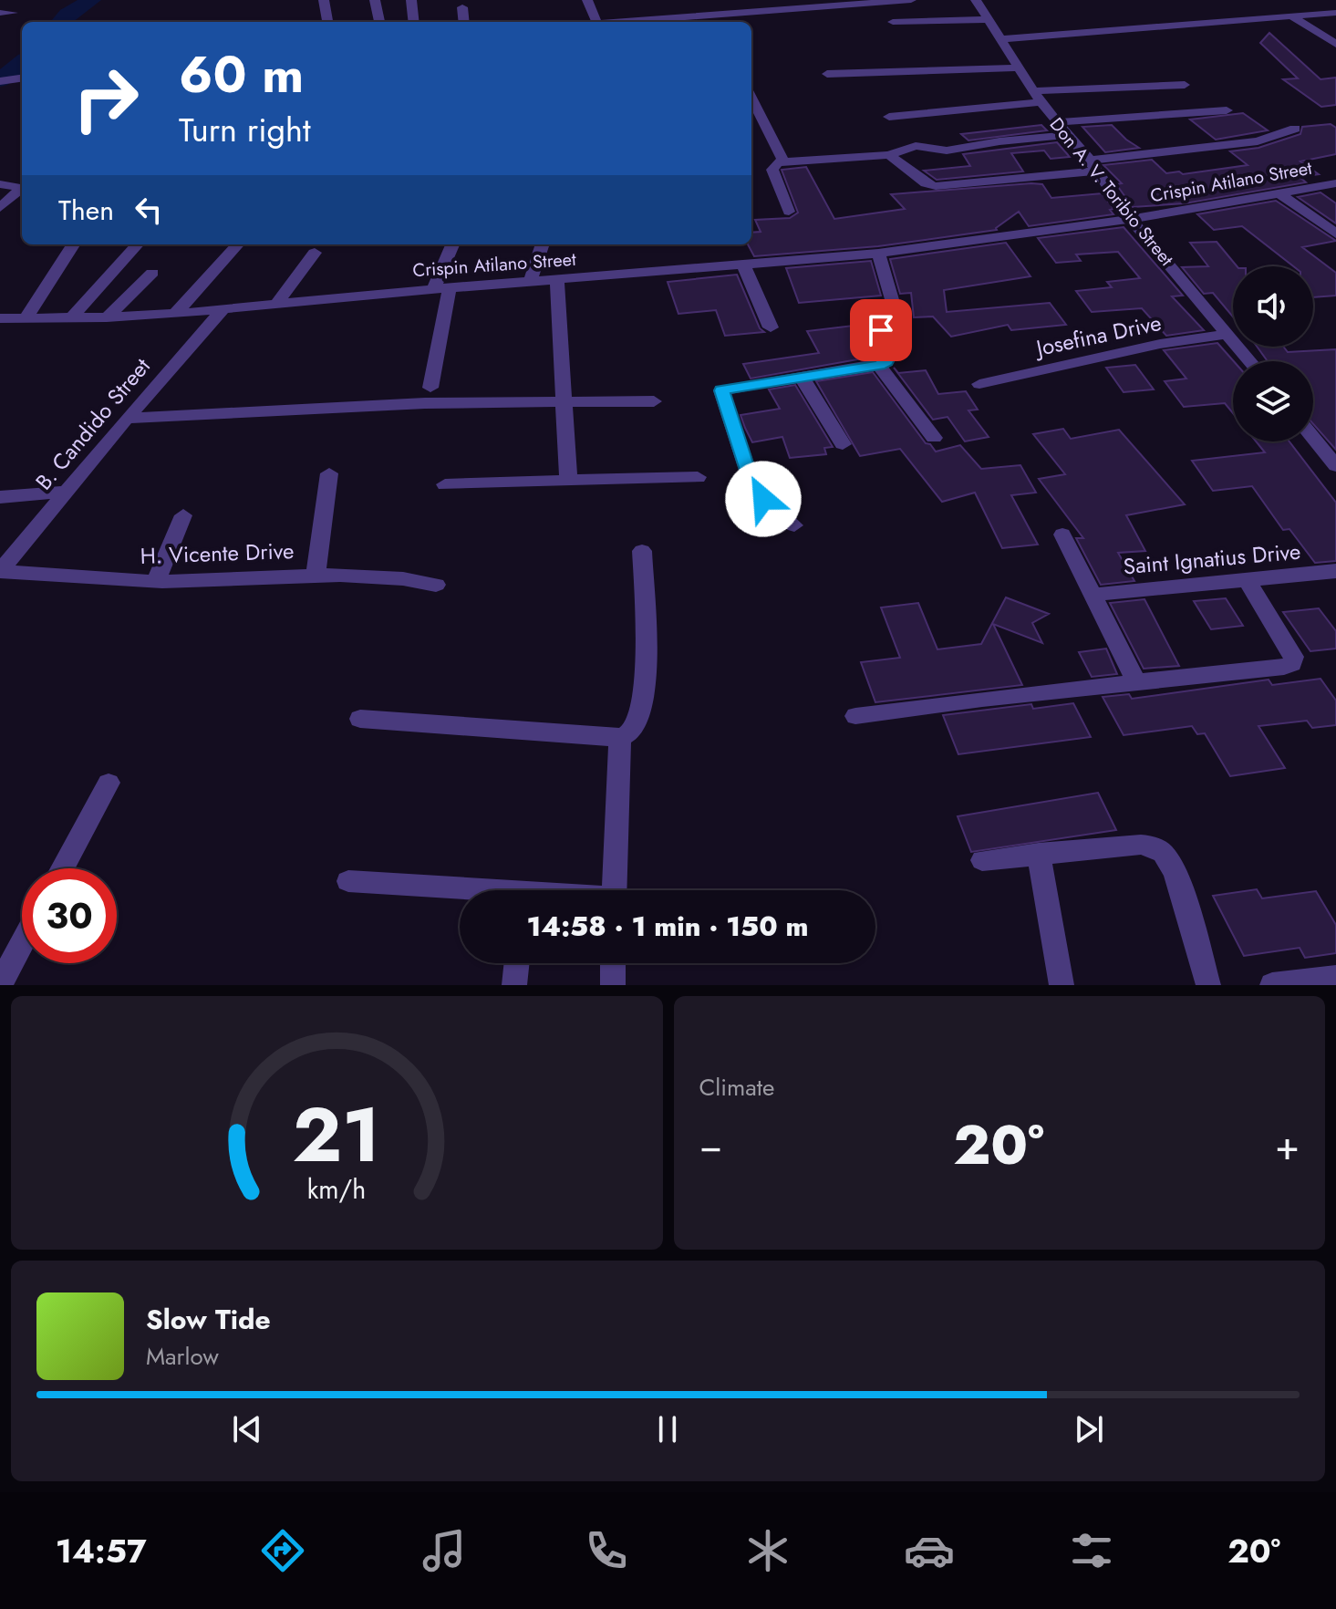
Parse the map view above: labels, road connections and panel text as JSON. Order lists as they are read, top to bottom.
{
  "streets": {
    "street": [
      "Crispin Atilano Street",
      "Don A. V. Toribio Street",
      "Josefina Drive",
      "B. Candido Street",
      "H. Vicente Drive",
      "Saint Ignatius Drive"
    ]
  },
  "crossings": [
    ["Crispin Atilano Street", "Don A. V. Toribio Street"],
    ["Crispin Atilano Street", "B. Candido Street"],
    ["Don A. V. Toribio Street", "Josefina Drive"],
    ["B. Candido Street", "H. Vicente Drive"]
  ],
  "page": {
    "turn": ["60 m", "Turn right"],
    "then": "Then",
    "limit": "30",
    "trip": "14:58 · 1 min · 150 m",
    "tile": "Climate",
    "heat": ["−", "20°", "+"],
    "song": ["Slow Tide", "Marlow"],
    "tabs": ["14:57", "20°"],
    "gauge": ["21", "km/h"]
  }
}
